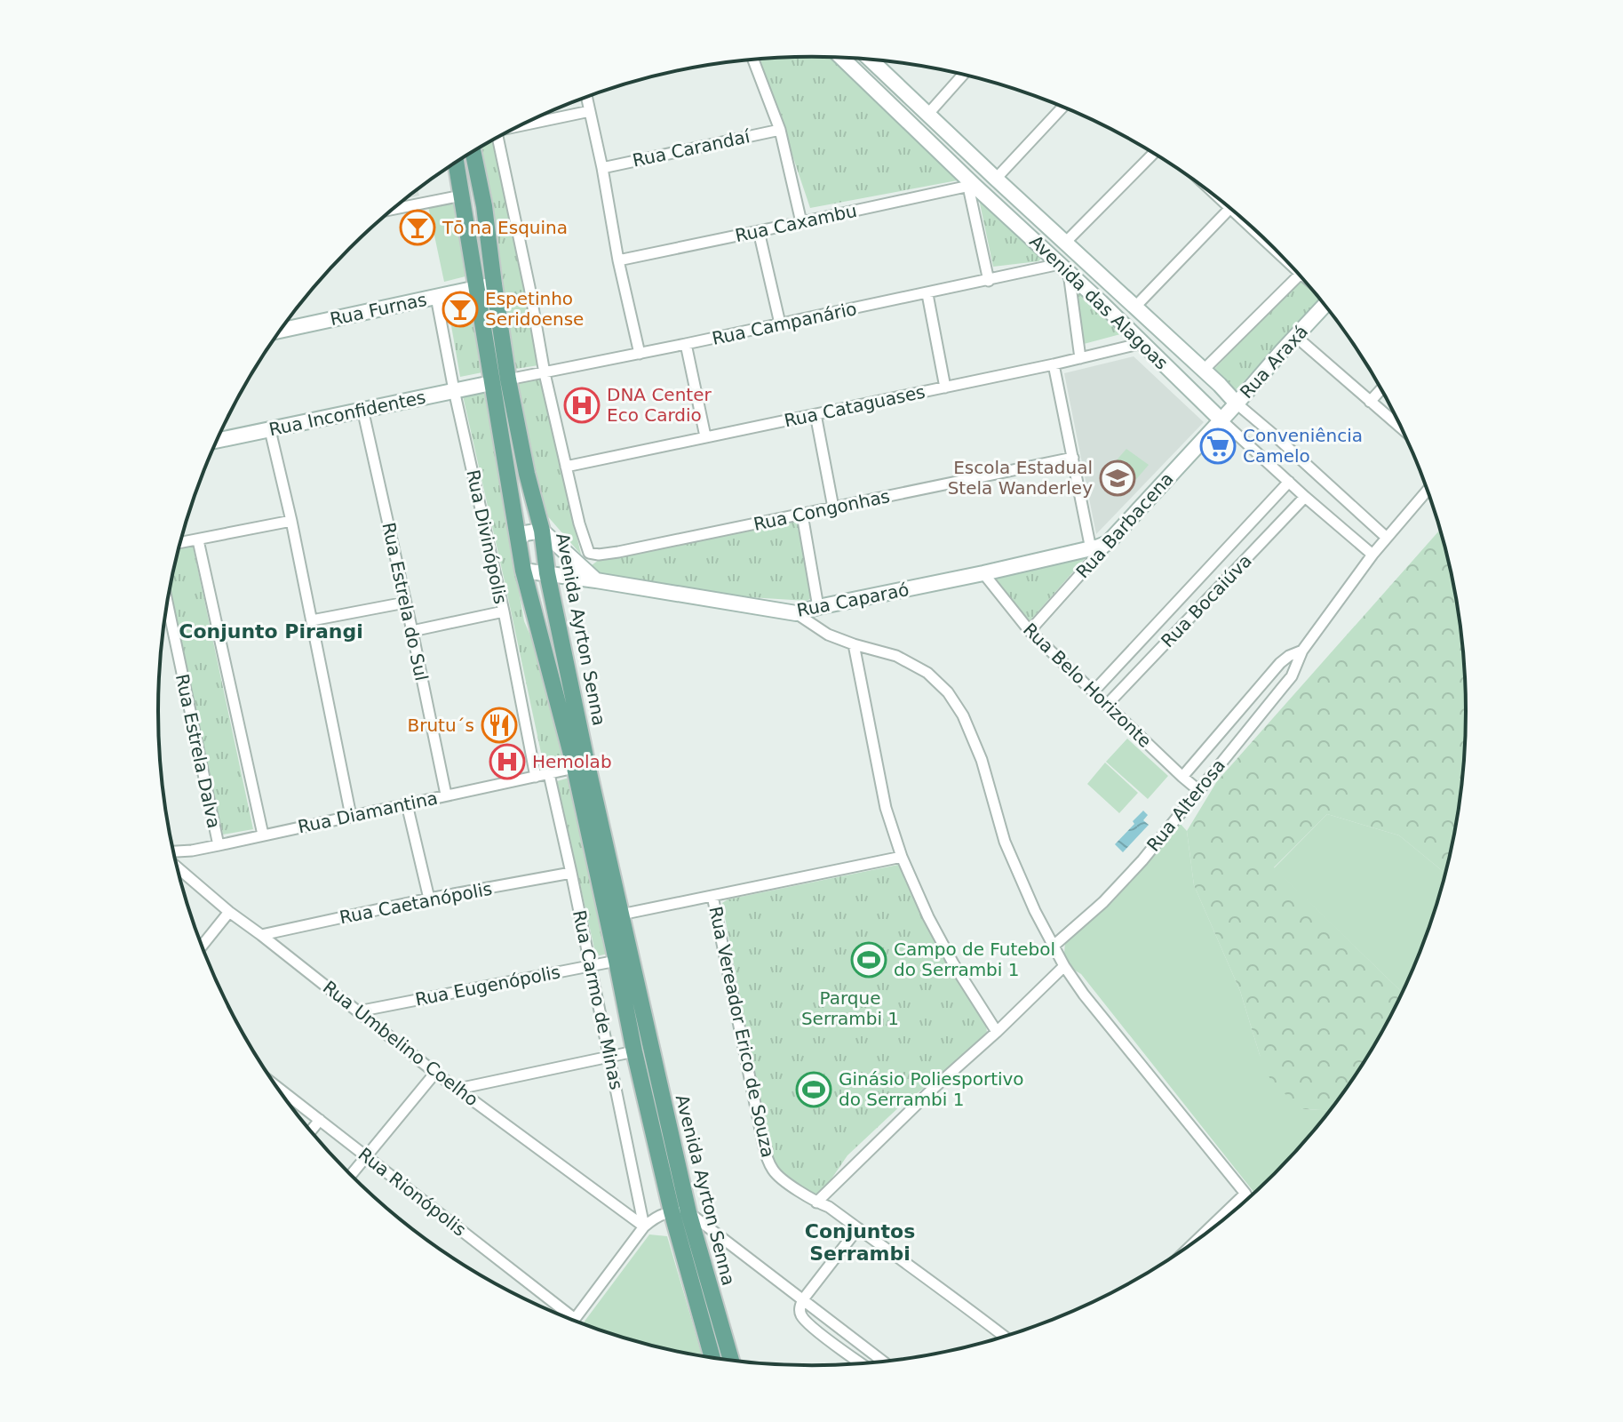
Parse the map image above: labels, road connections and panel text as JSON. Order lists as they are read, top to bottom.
{
  "streets": {
    "main road": [
      "Avenida das Alagoas",
      "Rua Furnas",
      "Rua Araxá",
      "Rua Inconfidentes",
      "Rua Barbacena",
      "Rua Caparaó",
      "Avenida Ayrton Senna"
    ],
    "street": [
      "Rua Carandaí",
      "Rua Caxambu",
      "Rua Campanário",
      "Rua Cataguases",
      "Rua Congonhas",
      "Rua Divinópolis",
      "Rua Bocaiúva",
      "Rua Estrela do Sul",
      "Rua Belo Horizonte",
      "Rua Estrela Dalva",
      "Rua Alterosa",
      "Rua Diamantina",
      "Rua Caetanópolis",
      "Rua Eugenópolis",
      "Rua Carmo de Minas",
      "Rua Vereador Erico de Souza",
      "Rua Umbelino Coelho",
      "Rua Rionópolis"
    ]
  },
  "crossings": [
    ["Rua Caxambu", "Avenida das Alagoas"],
    ["Avenida das Alagoas", "Rua Campanário"],
    ["Avenida das Alagoas", "Rua Araxá"],
    ["Avenida das Alagoas", "Rua Cataguases"],
    ["Avenida das Alagoas", "Rua Barbacena"],
    ["Avenida das Alagoas", "Rua Bocaiúva"],
    ["Avenida das Alagoas", "Rua Alterosa"],
    ["Rua Furnas", "Rua Divinópolis"],
    ["Rua Furnas", "Avenida Ayrton Senna"],
    ["Rua Campanário", "Avenida Ayrton Senna"],
    ["Rua Araxá", "Rua Barbacena"],
    ["Rua Cataguases", "Rua Congonhas"],
    ["Rua Inconfidentes", "Rua Divinópolis"],
    ["Rua Inconfidentes", "Rua Estrela do Sul"],
    ["Rua Inconfidentes", "Avenida Ayrton Senna"],
    ["Rua Barbacena", "Rua Caparaó"],
    ["Rua Barbacena", "Rua Belo Horizonte"],
    ["Rua Divinópolis", "Rua Diamantina"],
    ["Rua Caparaó", "Avenida Ayrton Senna"],
    ["Rua Caparaó", "Rua Belo Horizonte"],
    ["Rua Bocaiúva", "Rua Belo Horizonte"],
    ["Rua Estrela do Sul", "Rua Diamantina"],
    ["Avenida Ayrton Senna", "Rua Diamantina"],
    ["Avenida Ayrton Senna", "Rua Eugenópolis"],
    ["Rua Belo Horizonte", "Rua Alterosa"],
    ["Rua Estrela Dalva", "Rua Diamantina"],
    ["Rua Diamantina", "Rua Carmo de Minas"],
    ["Rua Caetanópolis", "Rua Carmo de Minas"],
    ["Rua Caetanópolis", "Rua Umbelino Coelho"],
    ["Rua Eugenópolis", "Rua Carmo de Minas"],
    ["Rua Eugenópolis", "Rua Umbelino Coelho"],
    ["Rua Carmo de Minas", "Rua Umbelino Coelho"]
  ],
  "districts": ["Conjunto Pirangi", "Conjuntos Serrambi"],
  "parks": ["Parque Serrambi 1"],
  "places": {
    "bar": ["Tō na Esquina", "Espetinho Seridoense"],
    "hospital": ["DNA Center Eco Cardio", "Hemolab"],
    "supermarket": ["Conveniência Camelo"],
    "school or university": ["Escola Estadual Stela Wanderley"],
    "restaurant": ["Brutu´s"],
    "sports": ["Campo de Futebol do Serrambi 1", "Ginásio Poliesportivo do Serrambi 1"]
  }
}
